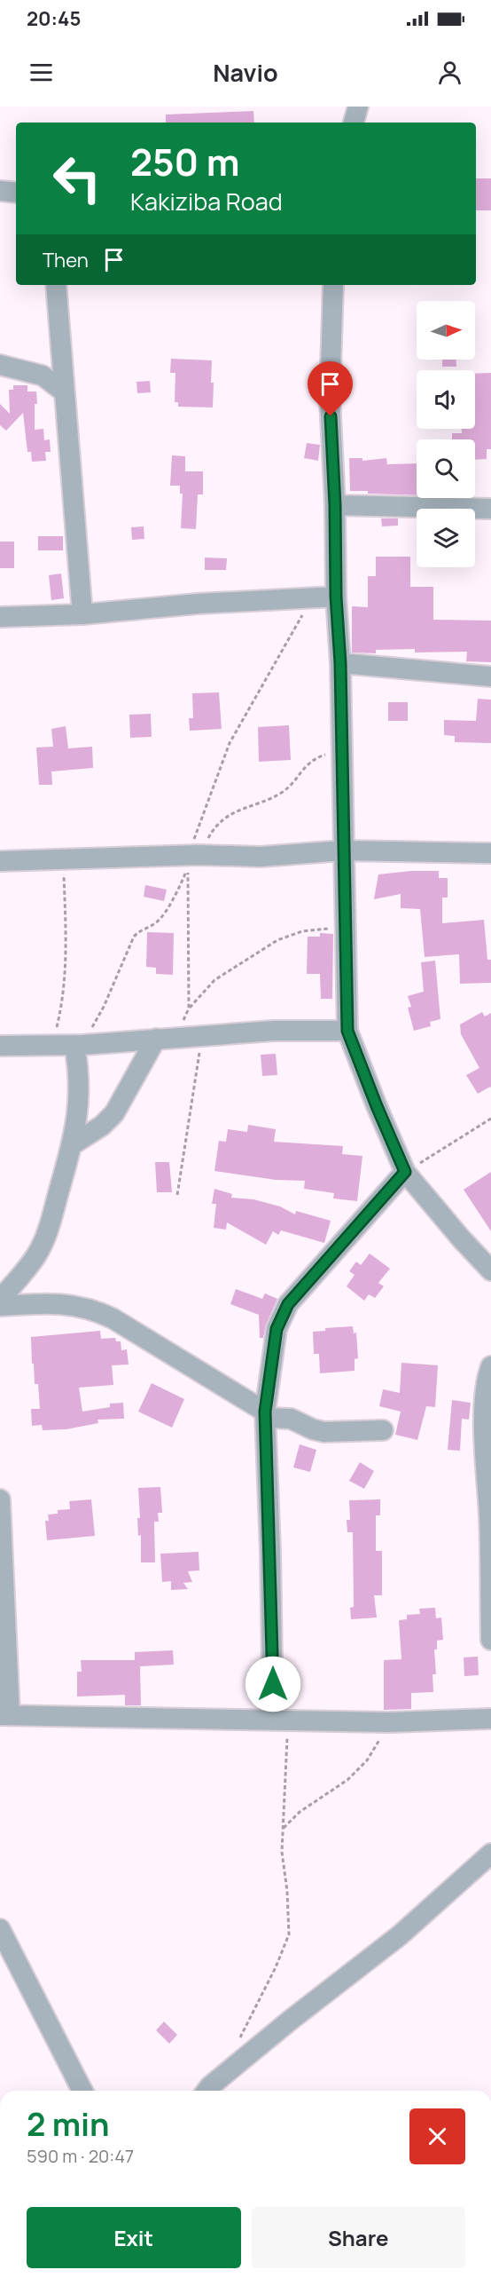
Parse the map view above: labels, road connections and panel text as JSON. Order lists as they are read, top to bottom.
{
  "north": "right",
  "page": {
    "status": "20:45",
    "header": "Navio",
    "turn": ["250 m", "Kakiziba Road"],
    "then": "Then",
    "heading": ["2 min", "590 m · 20:47"],
    "buttons": ["Exit", "Share"]
  }
}
